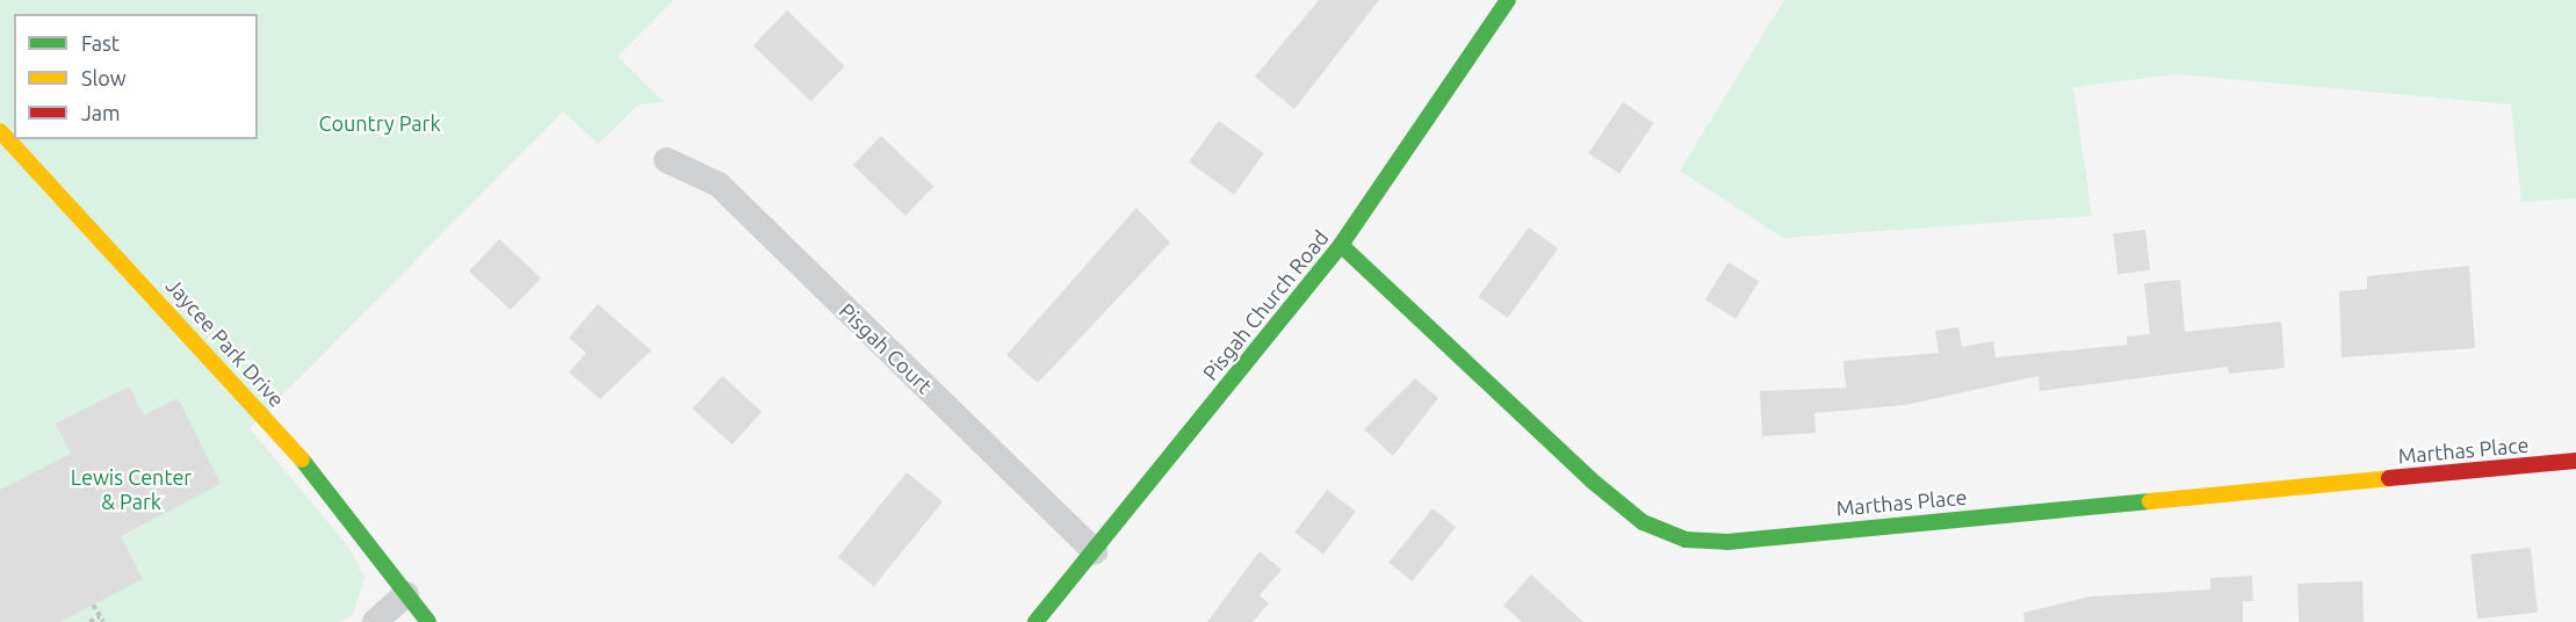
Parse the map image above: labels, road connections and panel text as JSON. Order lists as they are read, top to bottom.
{
  "streets": {
    "street": [
      "Pisgah Church Road",
      "Jaycee Park Drive",
      "Pisgah Court",
      "Marthas Place"
    ]
  },
  "crossings": [
    ["Pisgah Church Road", "Pisgah Court"],
    ["Pisgah Church Road", "Marthas Place"]
  ],
  "parks": ["Country Park", "Lewis Center & Park"],
  "legend": ["Fast", "Slow", "Jam"]
}
